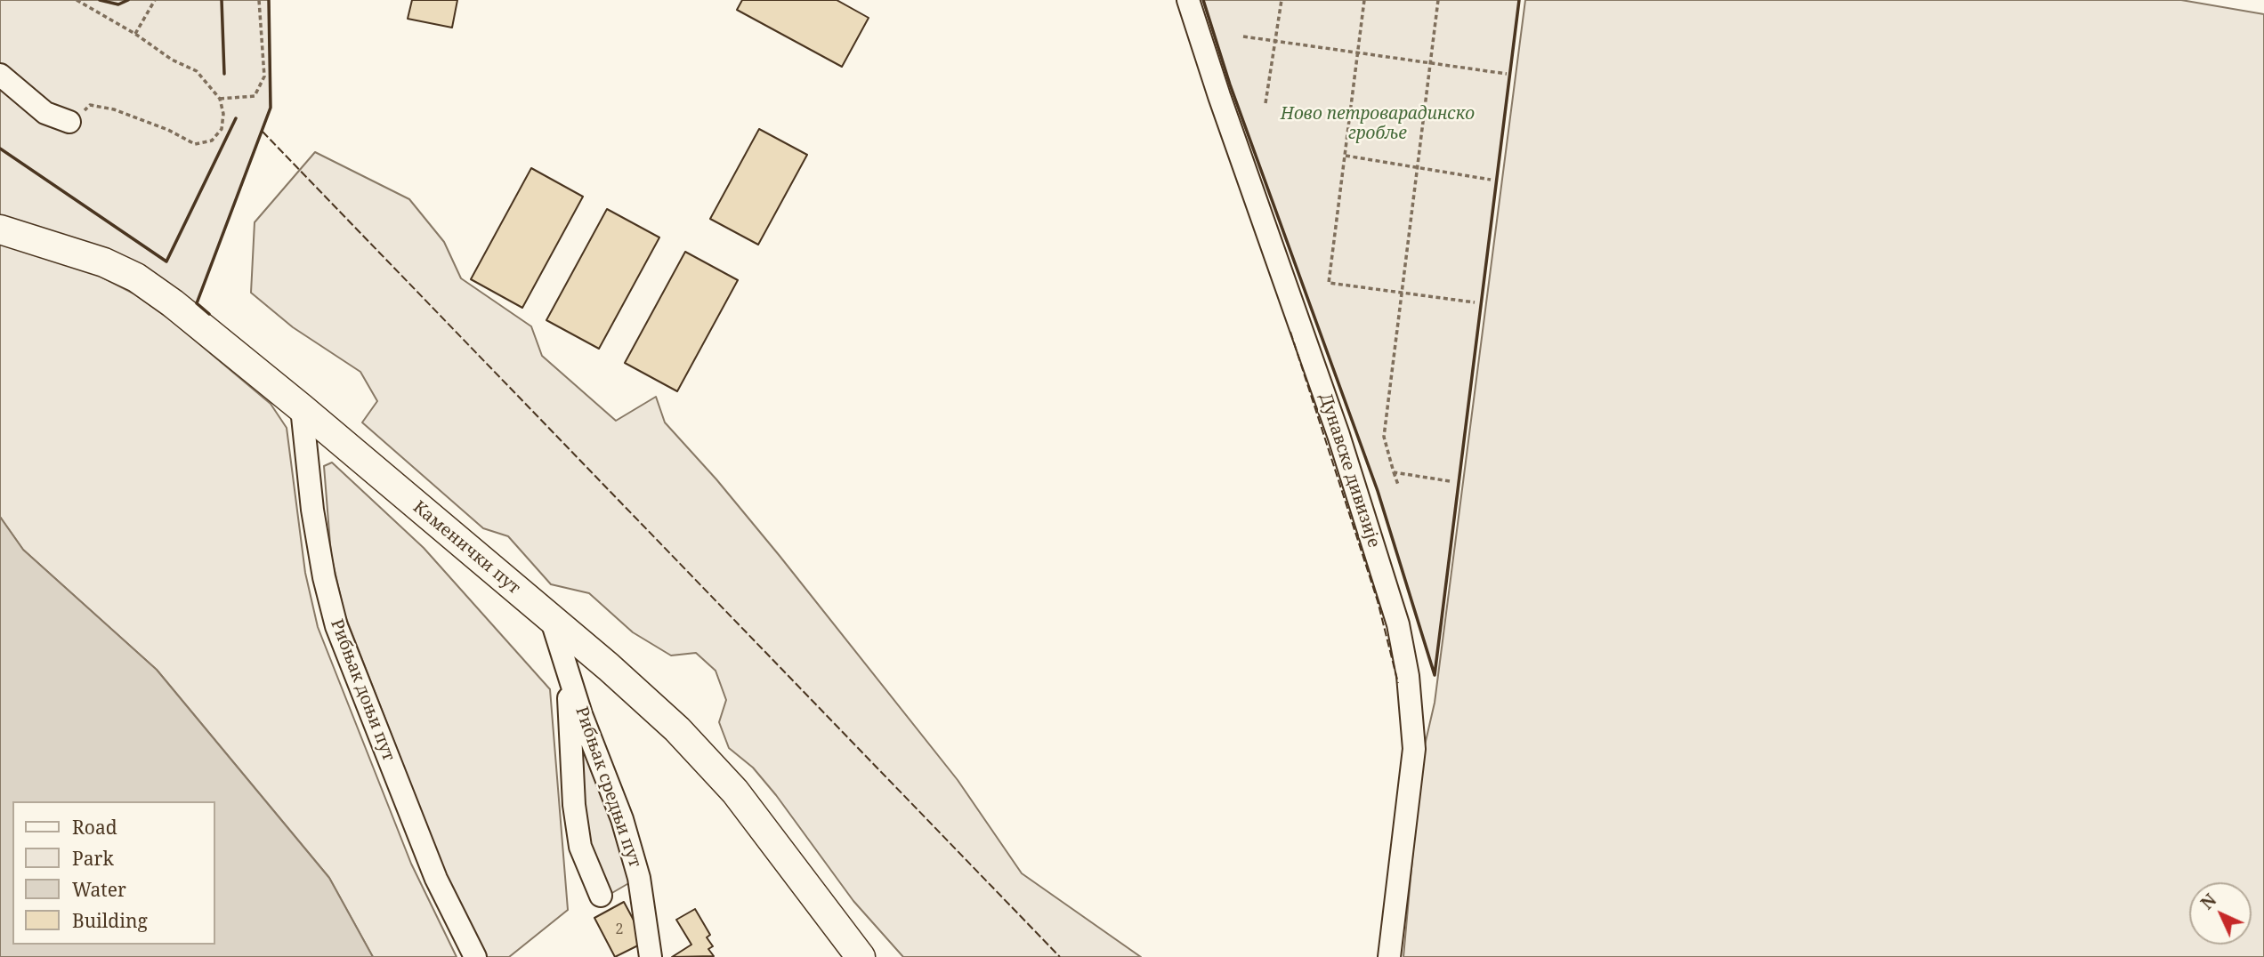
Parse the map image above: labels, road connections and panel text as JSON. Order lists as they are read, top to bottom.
{
  "streets": {
    "main road": ["Каменички пут"],
    "street": ["Дунавске дивизије", "Рибњак доњи пут", "Рибњак средњи пут"]
  },
  "crossings": [
    ["Каменички пут", "Рибњак доњи пут"],
    ["Каменички пут", "Рибњак средњи пут"]
  ],
  "parks": ["Ново петроварадинско гробље"],
  "house_numbers": ["2"],
  "legend": [
    "Road",
    "Park",
    "Water",
    "Building"
  ],
  "north": "top left"
}
